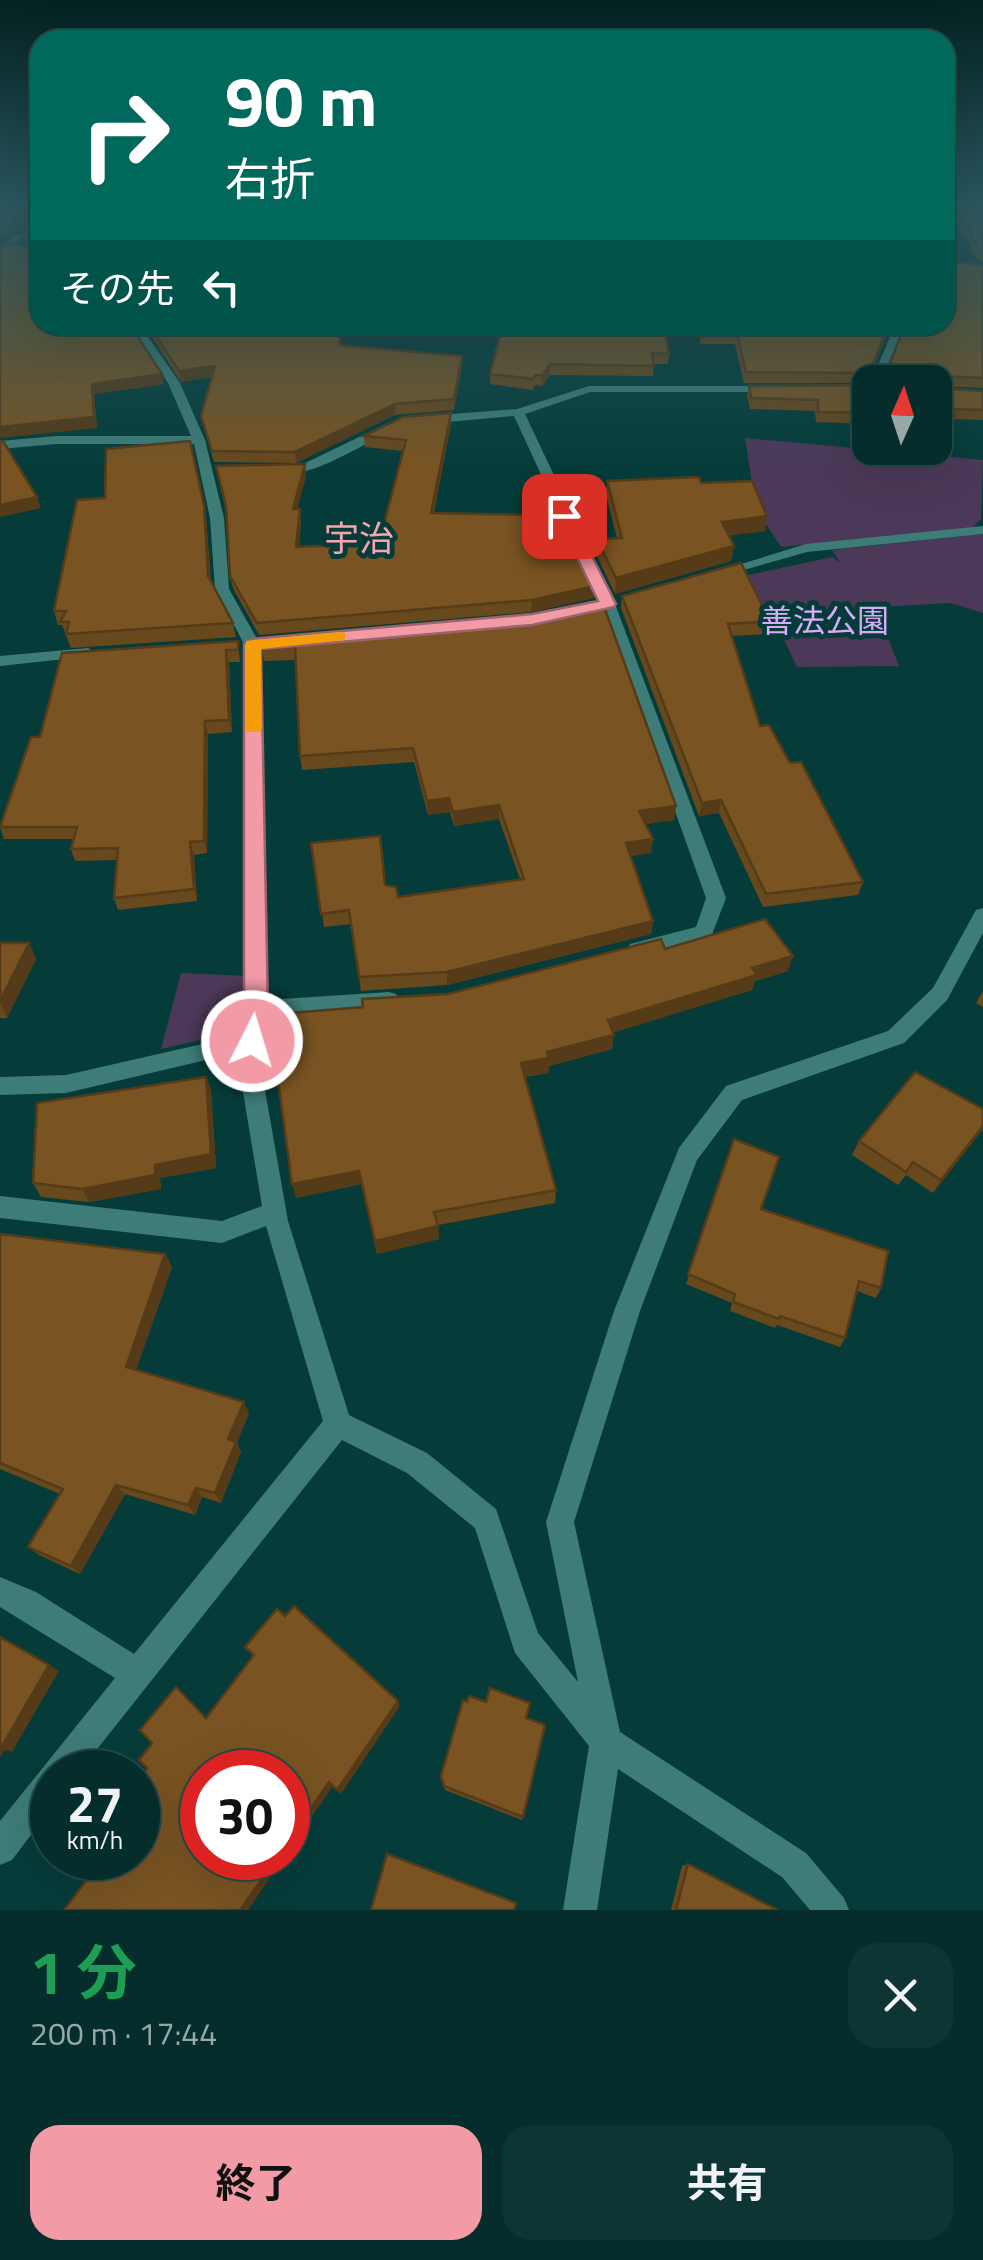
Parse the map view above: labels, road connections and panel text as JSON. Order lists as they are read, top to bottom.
{
  "districts": ["宇治"],
  "parks": ["善法公園"],
  "north": "top",
  "page": {
    "turn": ["90 m", "右折"],
    "then": "その先",
    "speed": "27 km/h",
    "limit": "30",
    "heading": ["1 分", "200 m · 17:44"],
    "buttons": ["終了", "共有"]
  }
}
